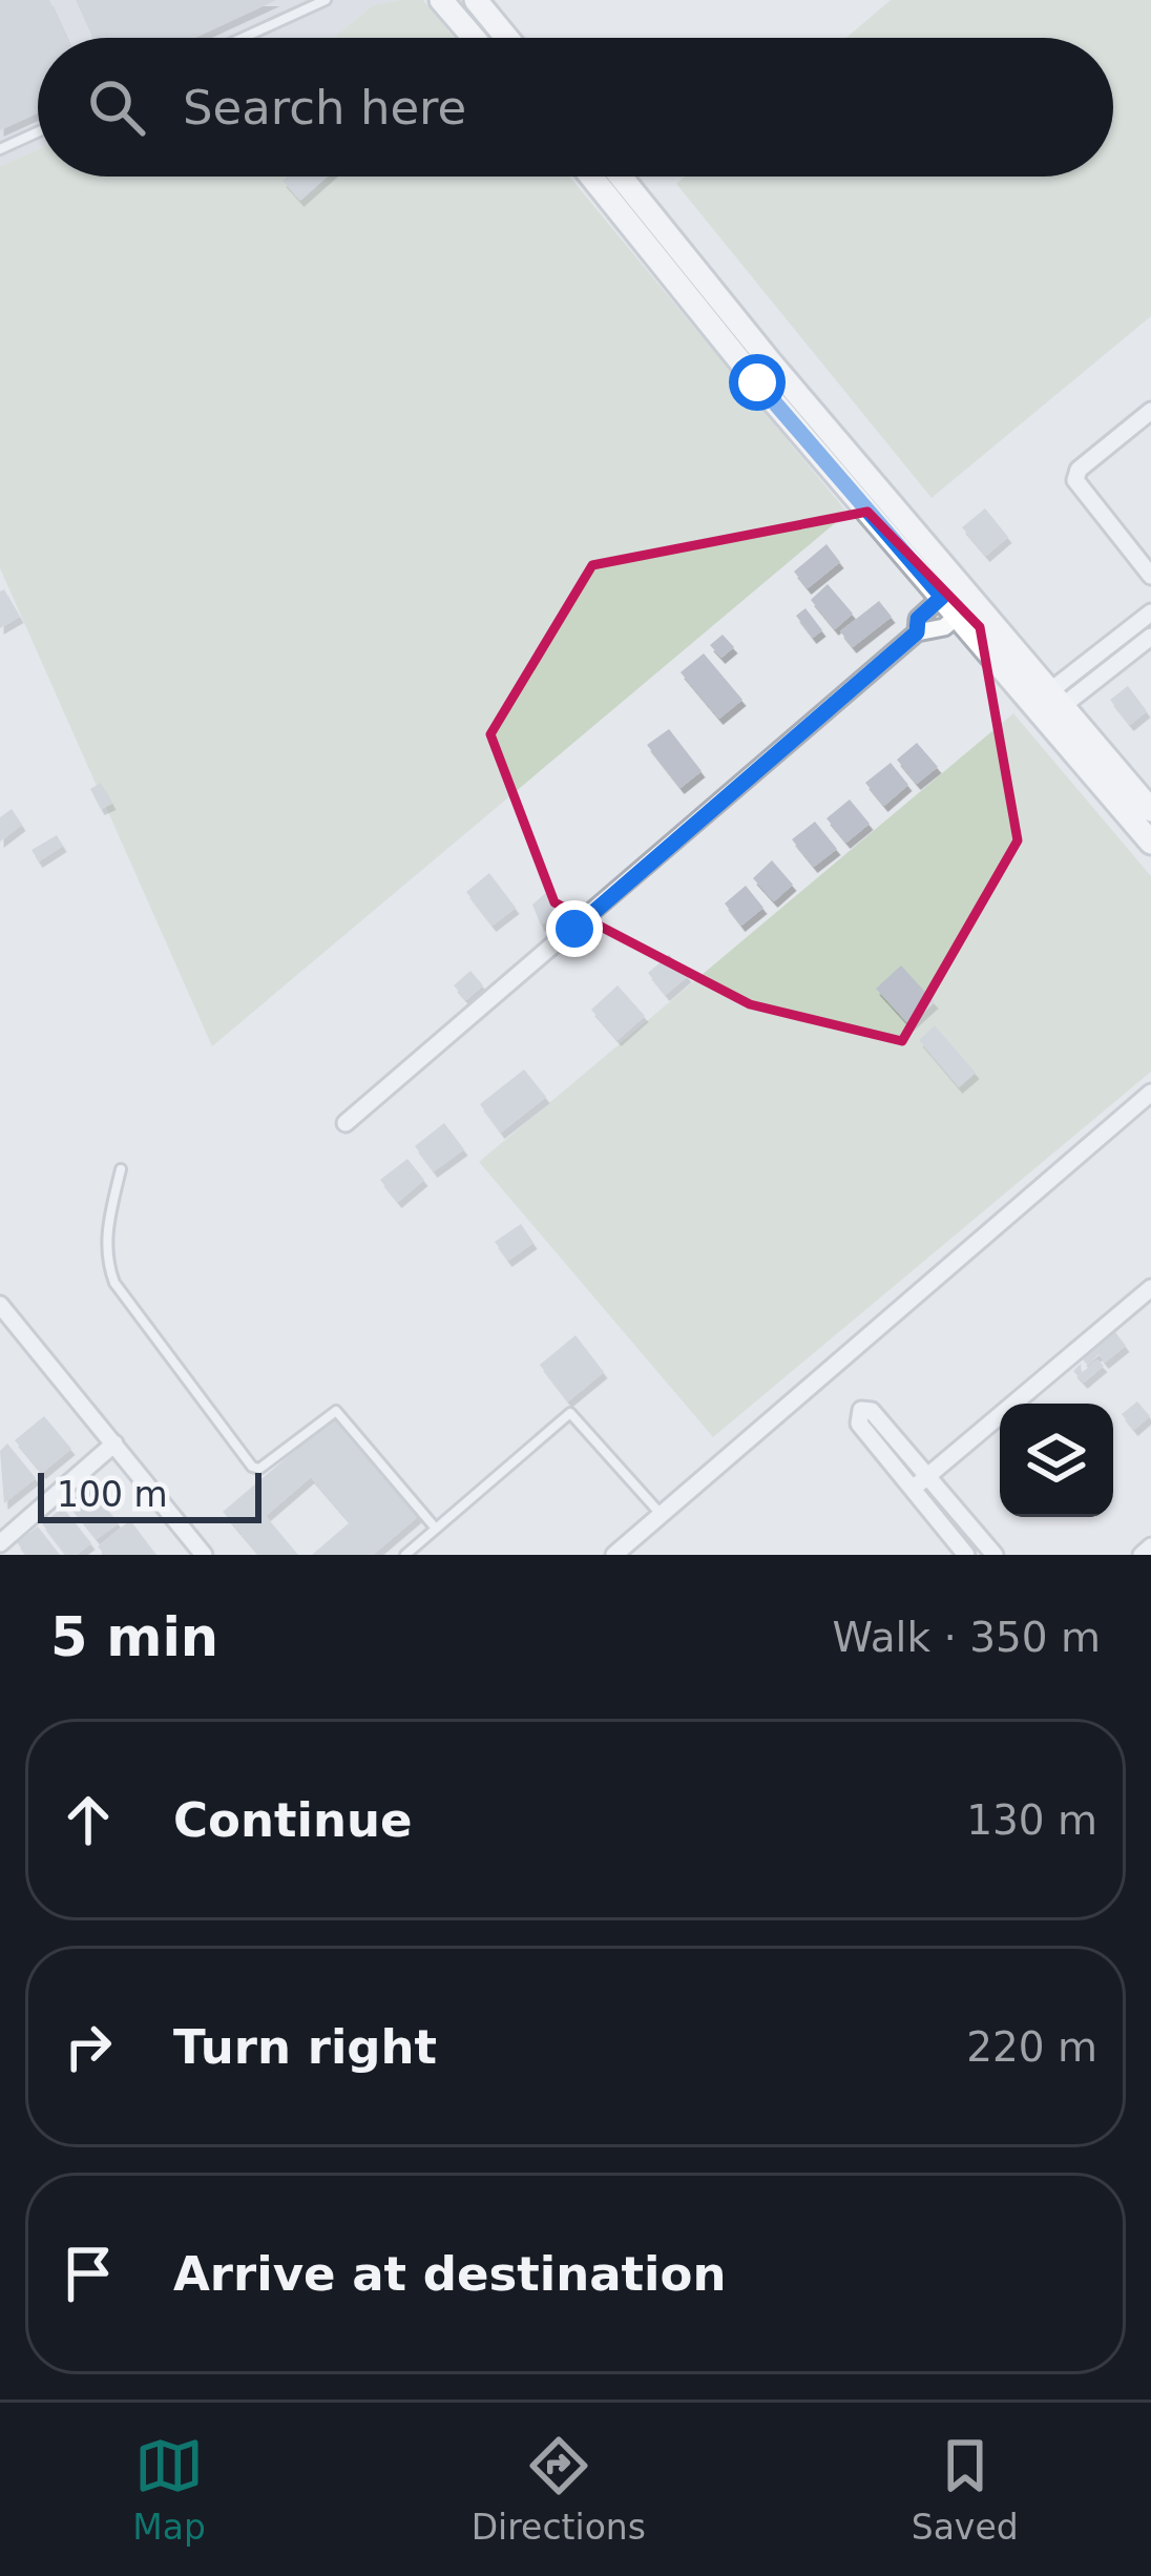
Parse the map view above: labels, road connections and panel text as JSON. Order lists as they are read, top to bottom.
{
  "scale_bar": "100 m",
  "page": {
    "search": "Search here",
    "scale": "100 m",
    "heading": ["5 min", "Walk · 350 m"],
    "list": [
      ["Continue", "130 m"],
      ["Turn right", "220 m"],
      "Arrive at destination"
    ],
    "nav": ["Map", "Directions", "Saved"]
  }
}
